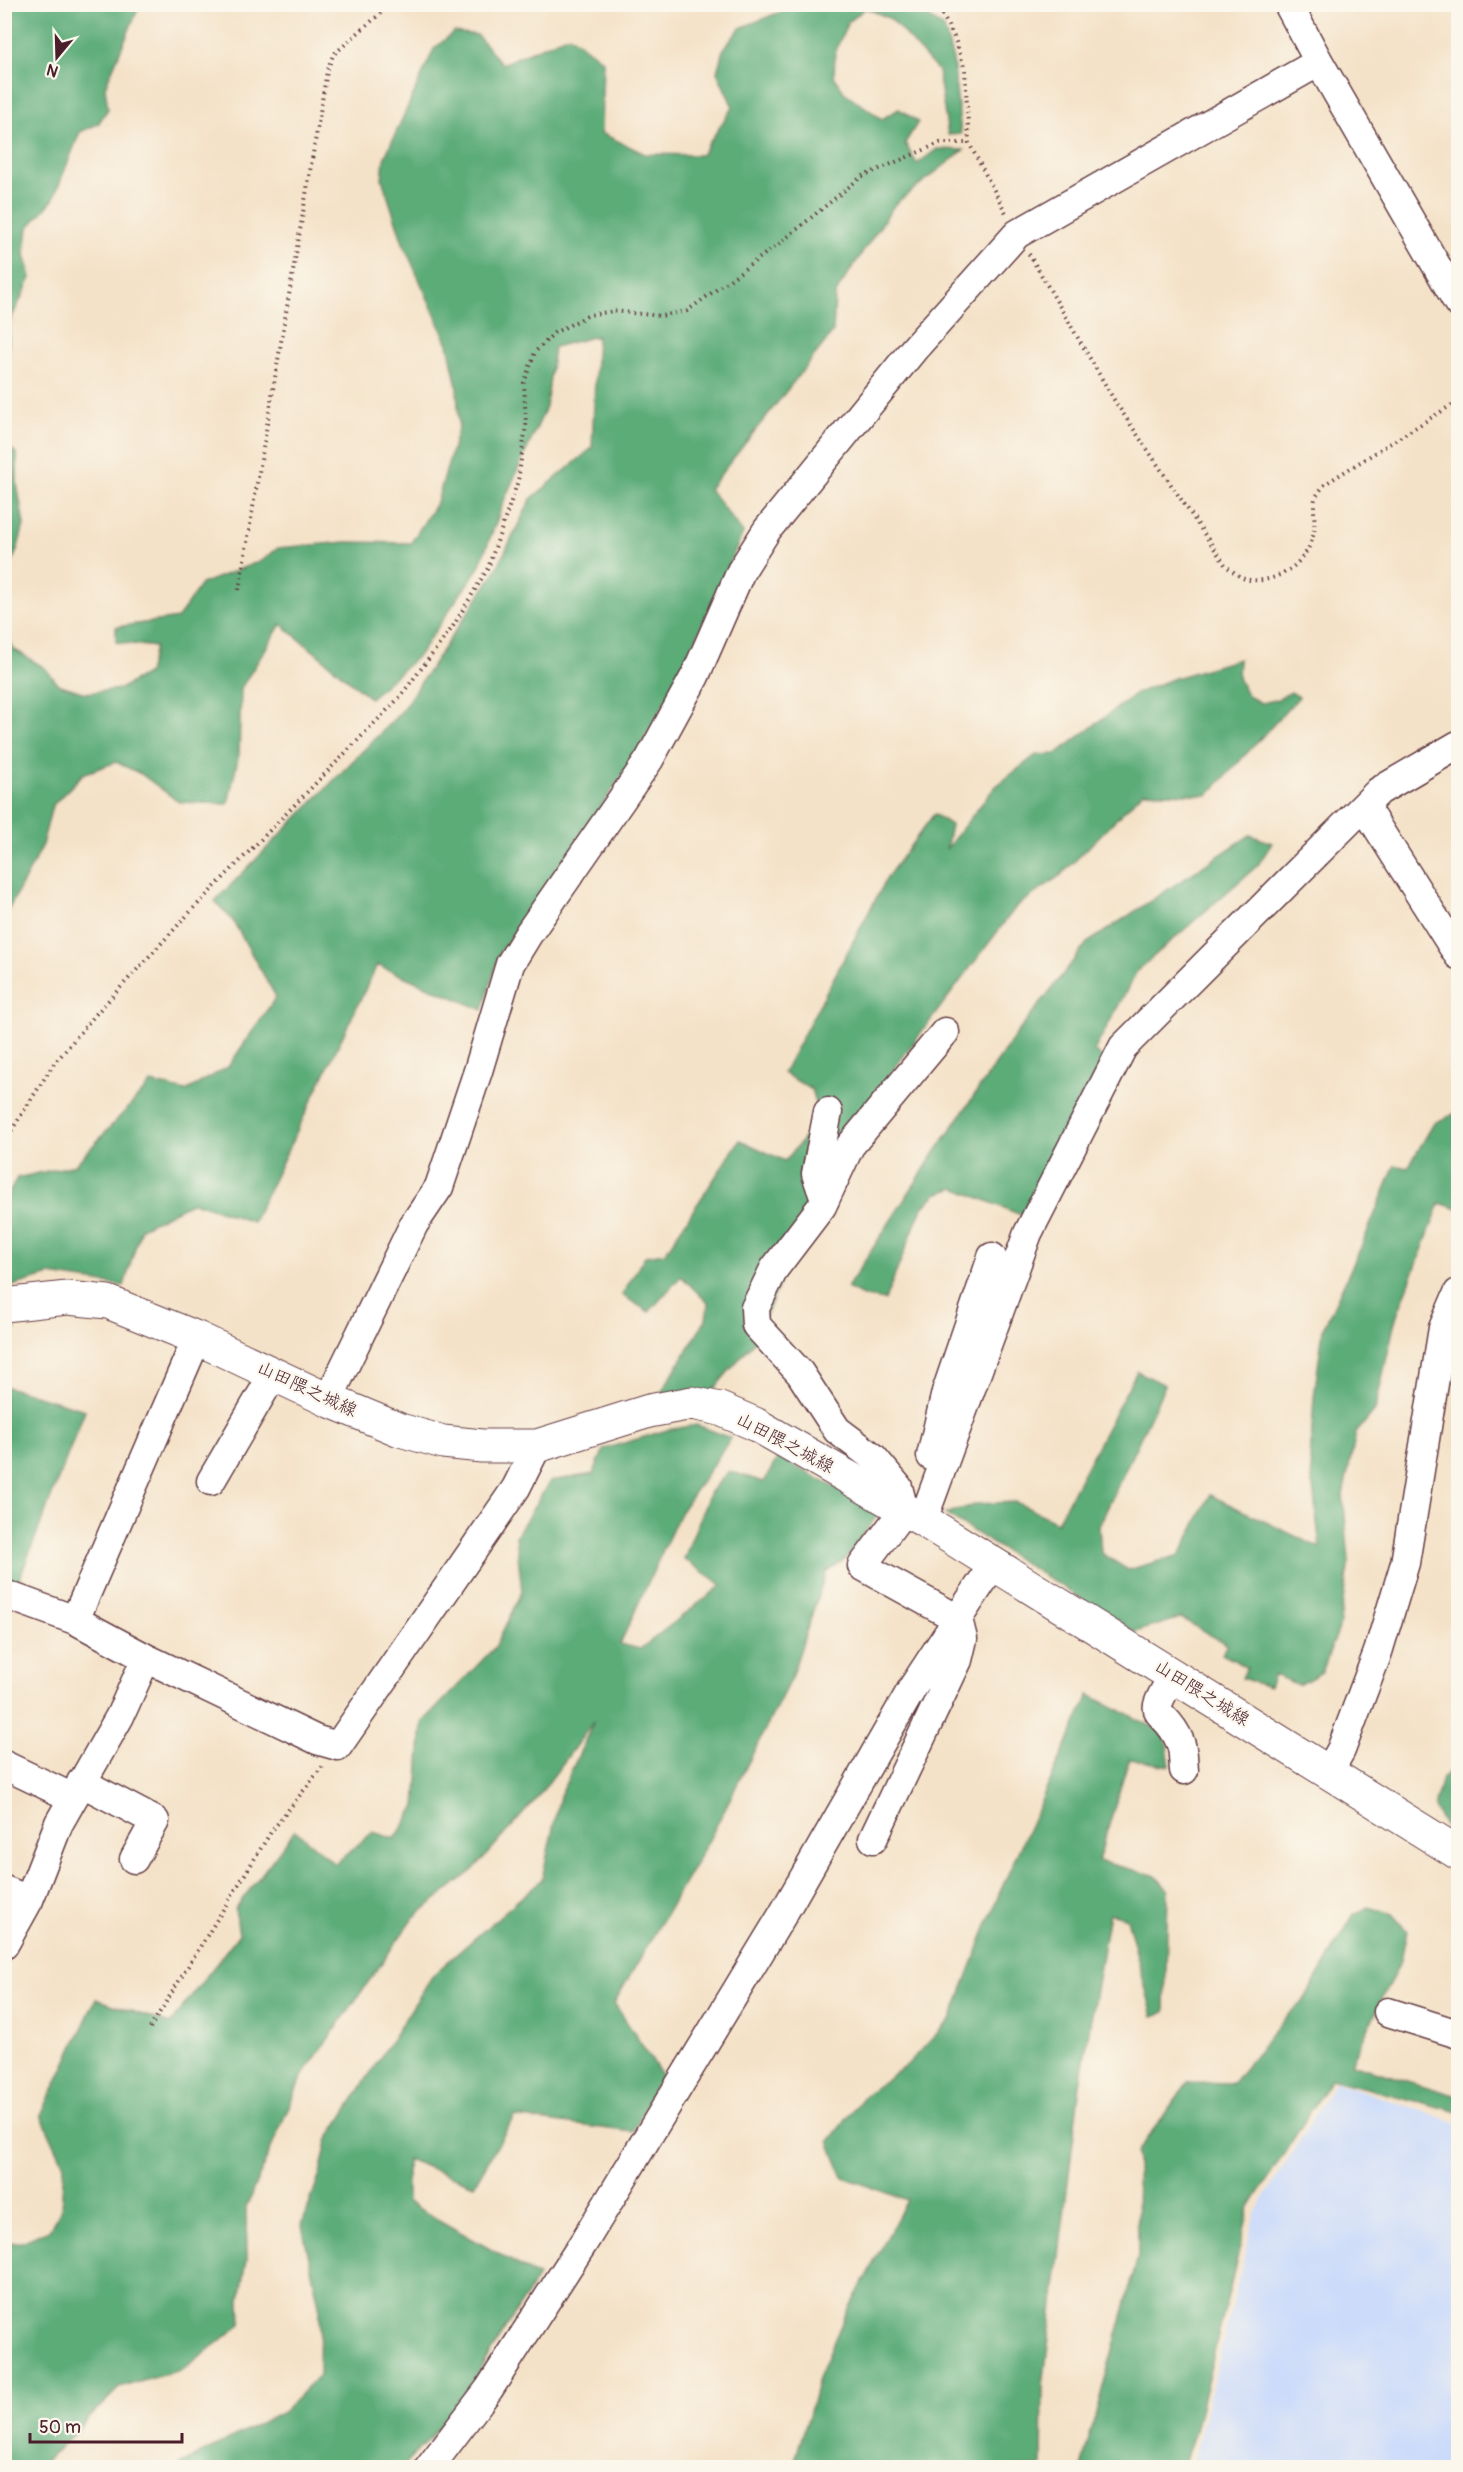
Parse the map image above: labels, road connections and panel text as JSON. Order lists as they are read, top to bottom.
{
  "streets": {
    "main road": ["山田隈之城線"]
  },
  "scale_bar": "50 m",
  "north": "bottom"
}
